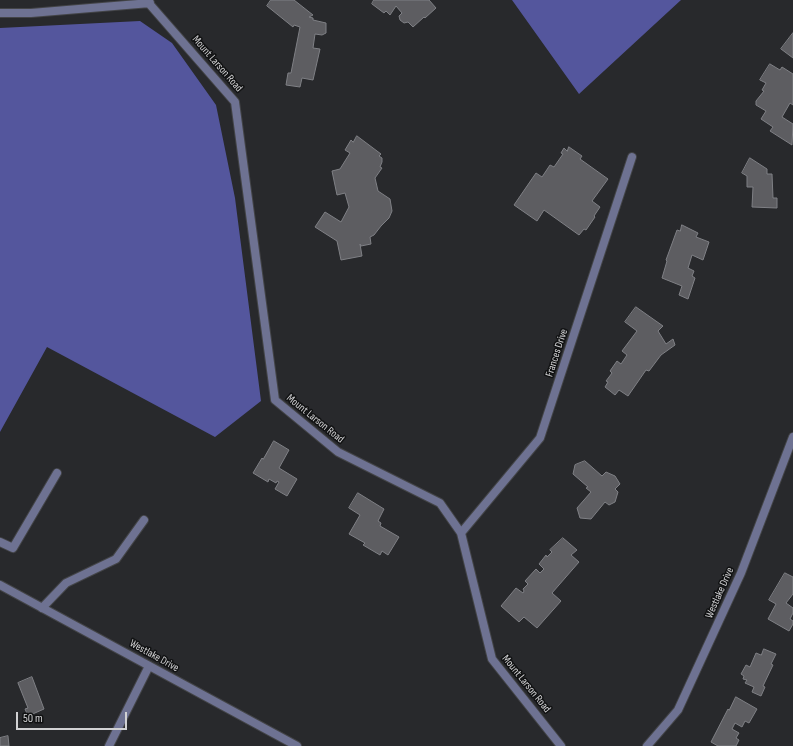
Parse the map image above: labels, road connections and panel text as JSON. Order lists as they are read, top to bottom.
{
  "streets": {
    "street": ["Mount Larson Road", "Frances Drive", "Westlake Drive"]
  },
  "crossings": [
    ["Mount Larson Road", "Frances Drive"]
  ],
  "scale_bar": "50 m"
}
